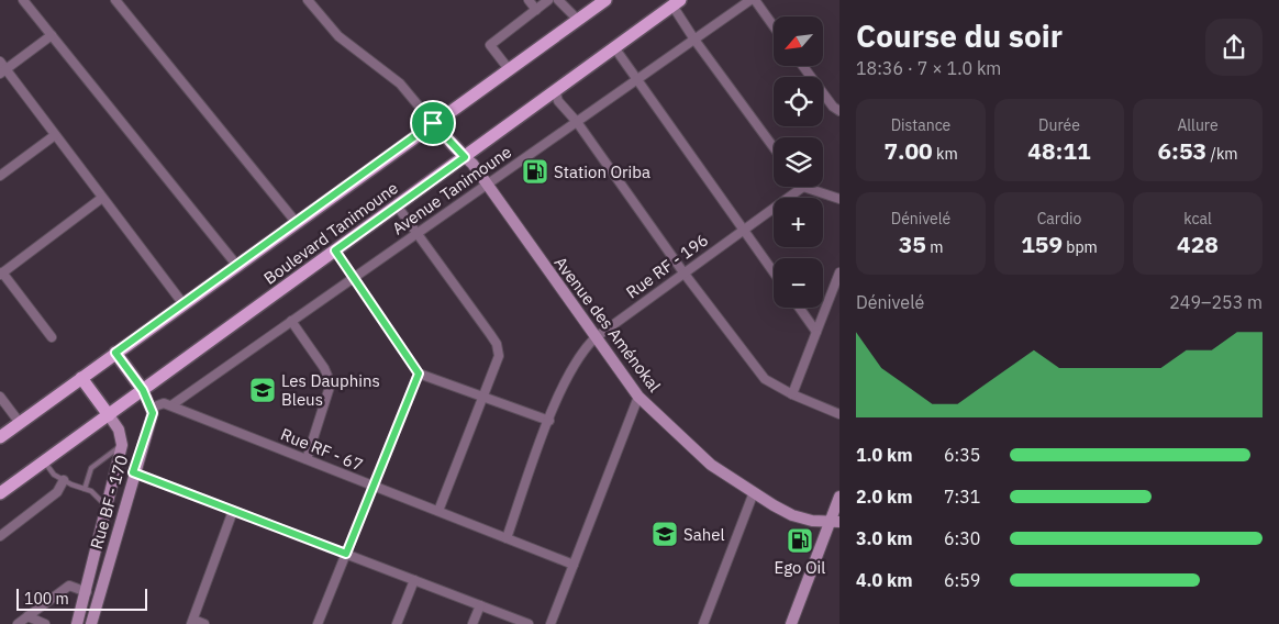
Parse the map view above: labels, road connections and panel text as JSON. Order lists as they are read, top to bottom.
{
  "streets": {
    "main road": ["Boulevard Tanimoune", "Avenue des Aménokal", "Rue BF - 170"],
    "street": ["Avenue Tanimoune", "Rue RF - 196", "Rue RF - 67"]
  },
  "crossings": [
    ["Avenue Tanimoune", "Avenue des Aménokal"],
    ["Avenue Tanimoune", "Rue RF - 67"],
    ["Boulevard Tanimoune", "Avenue des Aménokal"],
    ["Boulevard Tanimoune", "Rue BF - 170"],
    ["Rue RF - 196", "Avenue des Aménokal"],
    ["Rue RF - 196", "Rue RF - 67"],
    ["Rue RF - 67", "Rue BF - 170"]
  ],
  "places": {
    "fuel station": ["Station Oriba", "Ego Oil"],
    "school or university": ["Les Dauphins Bleus", "Sahel"]
  },
  "scale_bar": "100 m",
  "north": "bottom left",
  "page": {
    "heading": ["Course du soir", "18:36 · 7 × 1.0 km"],
    "map_buttons": ["+", "−"],
    "stats": [
      ["Distance", "7.00 km"],
      ["Durée", "48:11"],
      ["Allure", "6:53 /km"],
      ["Dénivelé", "35 m"],
      ["Cardio", "159 bpm"],
      ["kcal", "428"]
    ],
    "chart": ["Dénivelé", "249–253 m"],
    "list": [
      {
        "name": "1.0 km",
        "note": "6:35"
      },
      {
        "name": "2.0 km",
        "note": "7:31"
      },
      {
        "name": "3.0 km",
        "note": "6:30"
      },
      {
        "name": "4.0 km",
        "note": "6:59"
      }
    ],
    "scale": "100 m"
  }
}
